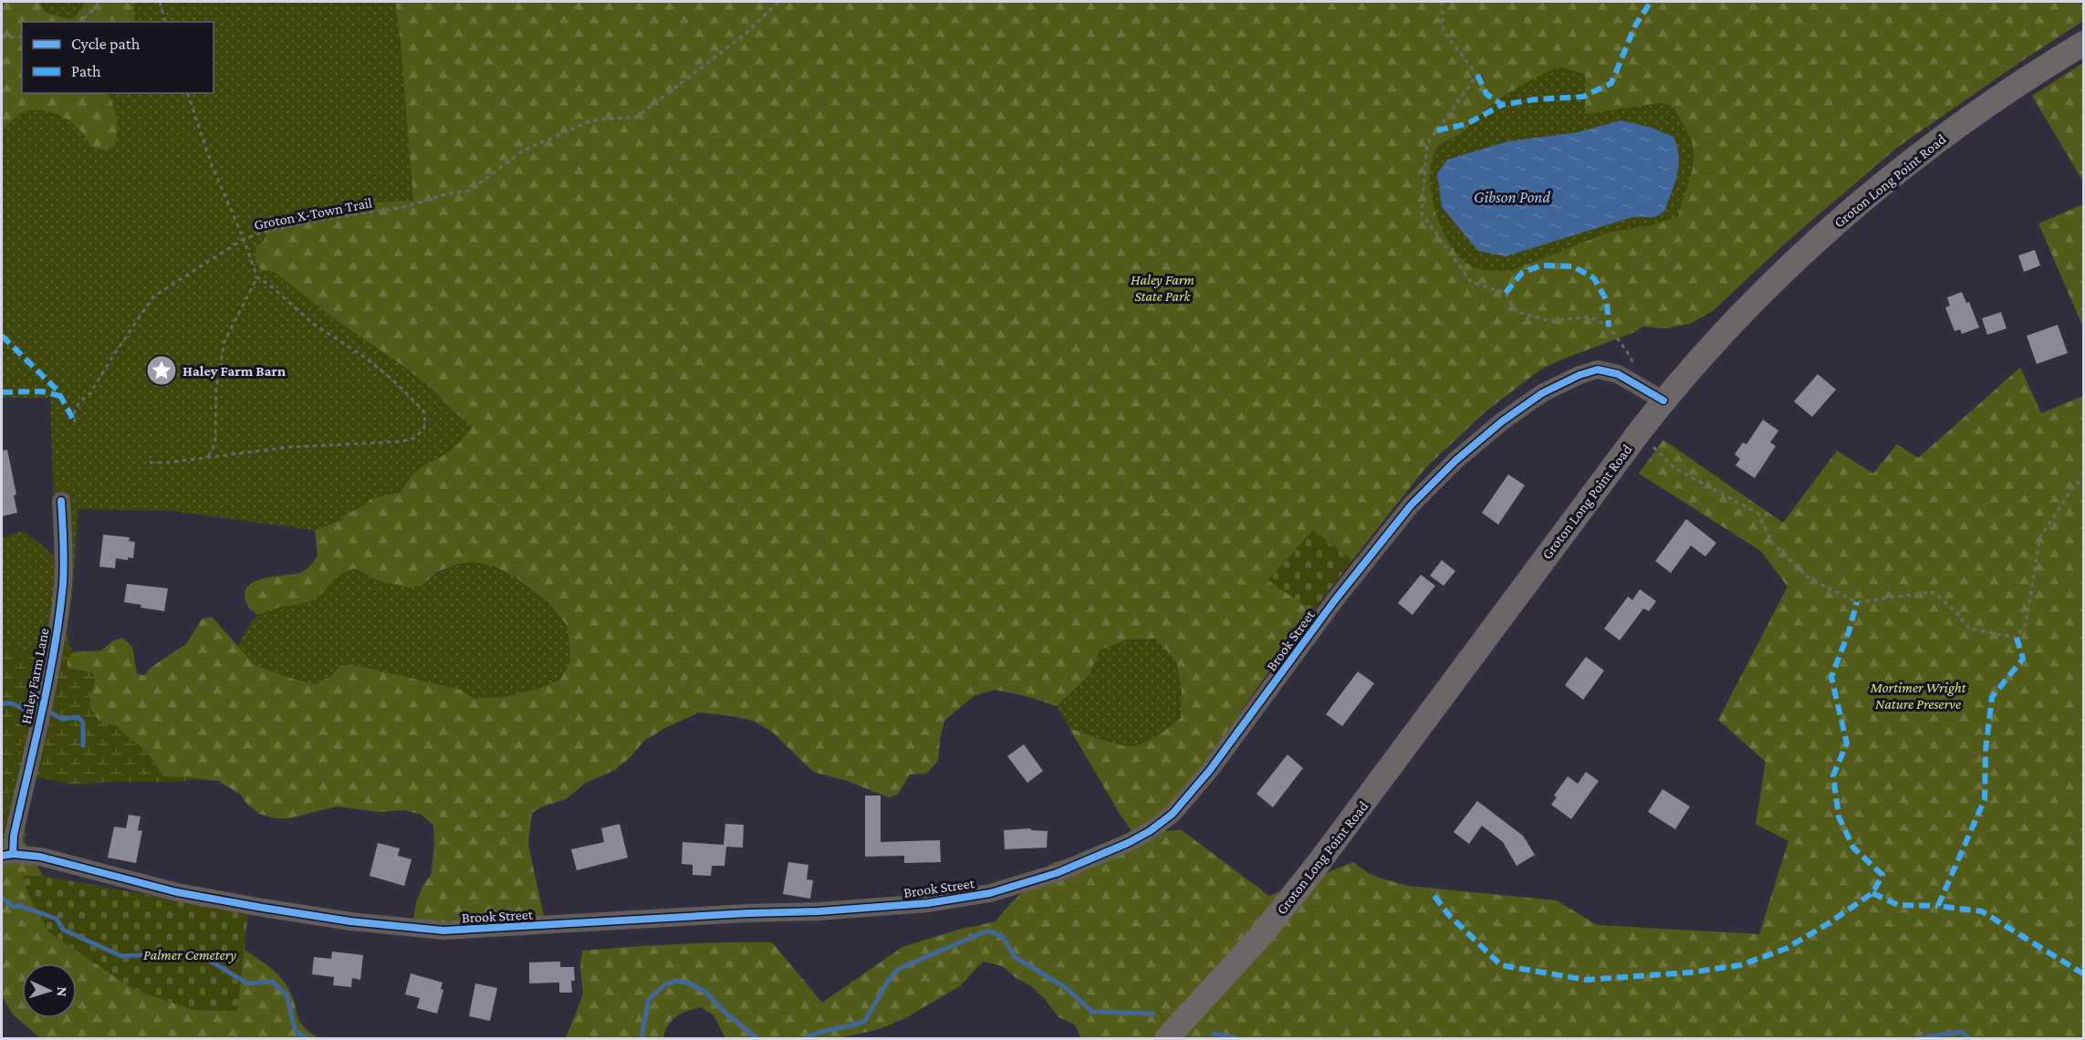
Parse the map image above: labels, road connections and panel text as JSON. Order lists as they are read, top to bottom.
{
  "streets": {
    "main road": ["Groton Long Point Road"],
    "street": ["Brook Street", "Haley Farm Lane"],
    "path": ["Groton X-Town Trail"]
  },
  "crossings": [
    ["Groton Long Point Road", "Brook Street"],
    ["Brook Street", "Haley Farm Lane"]
  ],
  "water": ["Gibson Pond"],
  "parks": ["Haley Farm State Park", "Mortimer Wright Nature Preserve", "Palmer Cemetery"],
  "places": {
    "place": ["Haley Farm Barn"]
  },
  "legend": ["Cycle path", "Path"],
  "north": "right"
}
